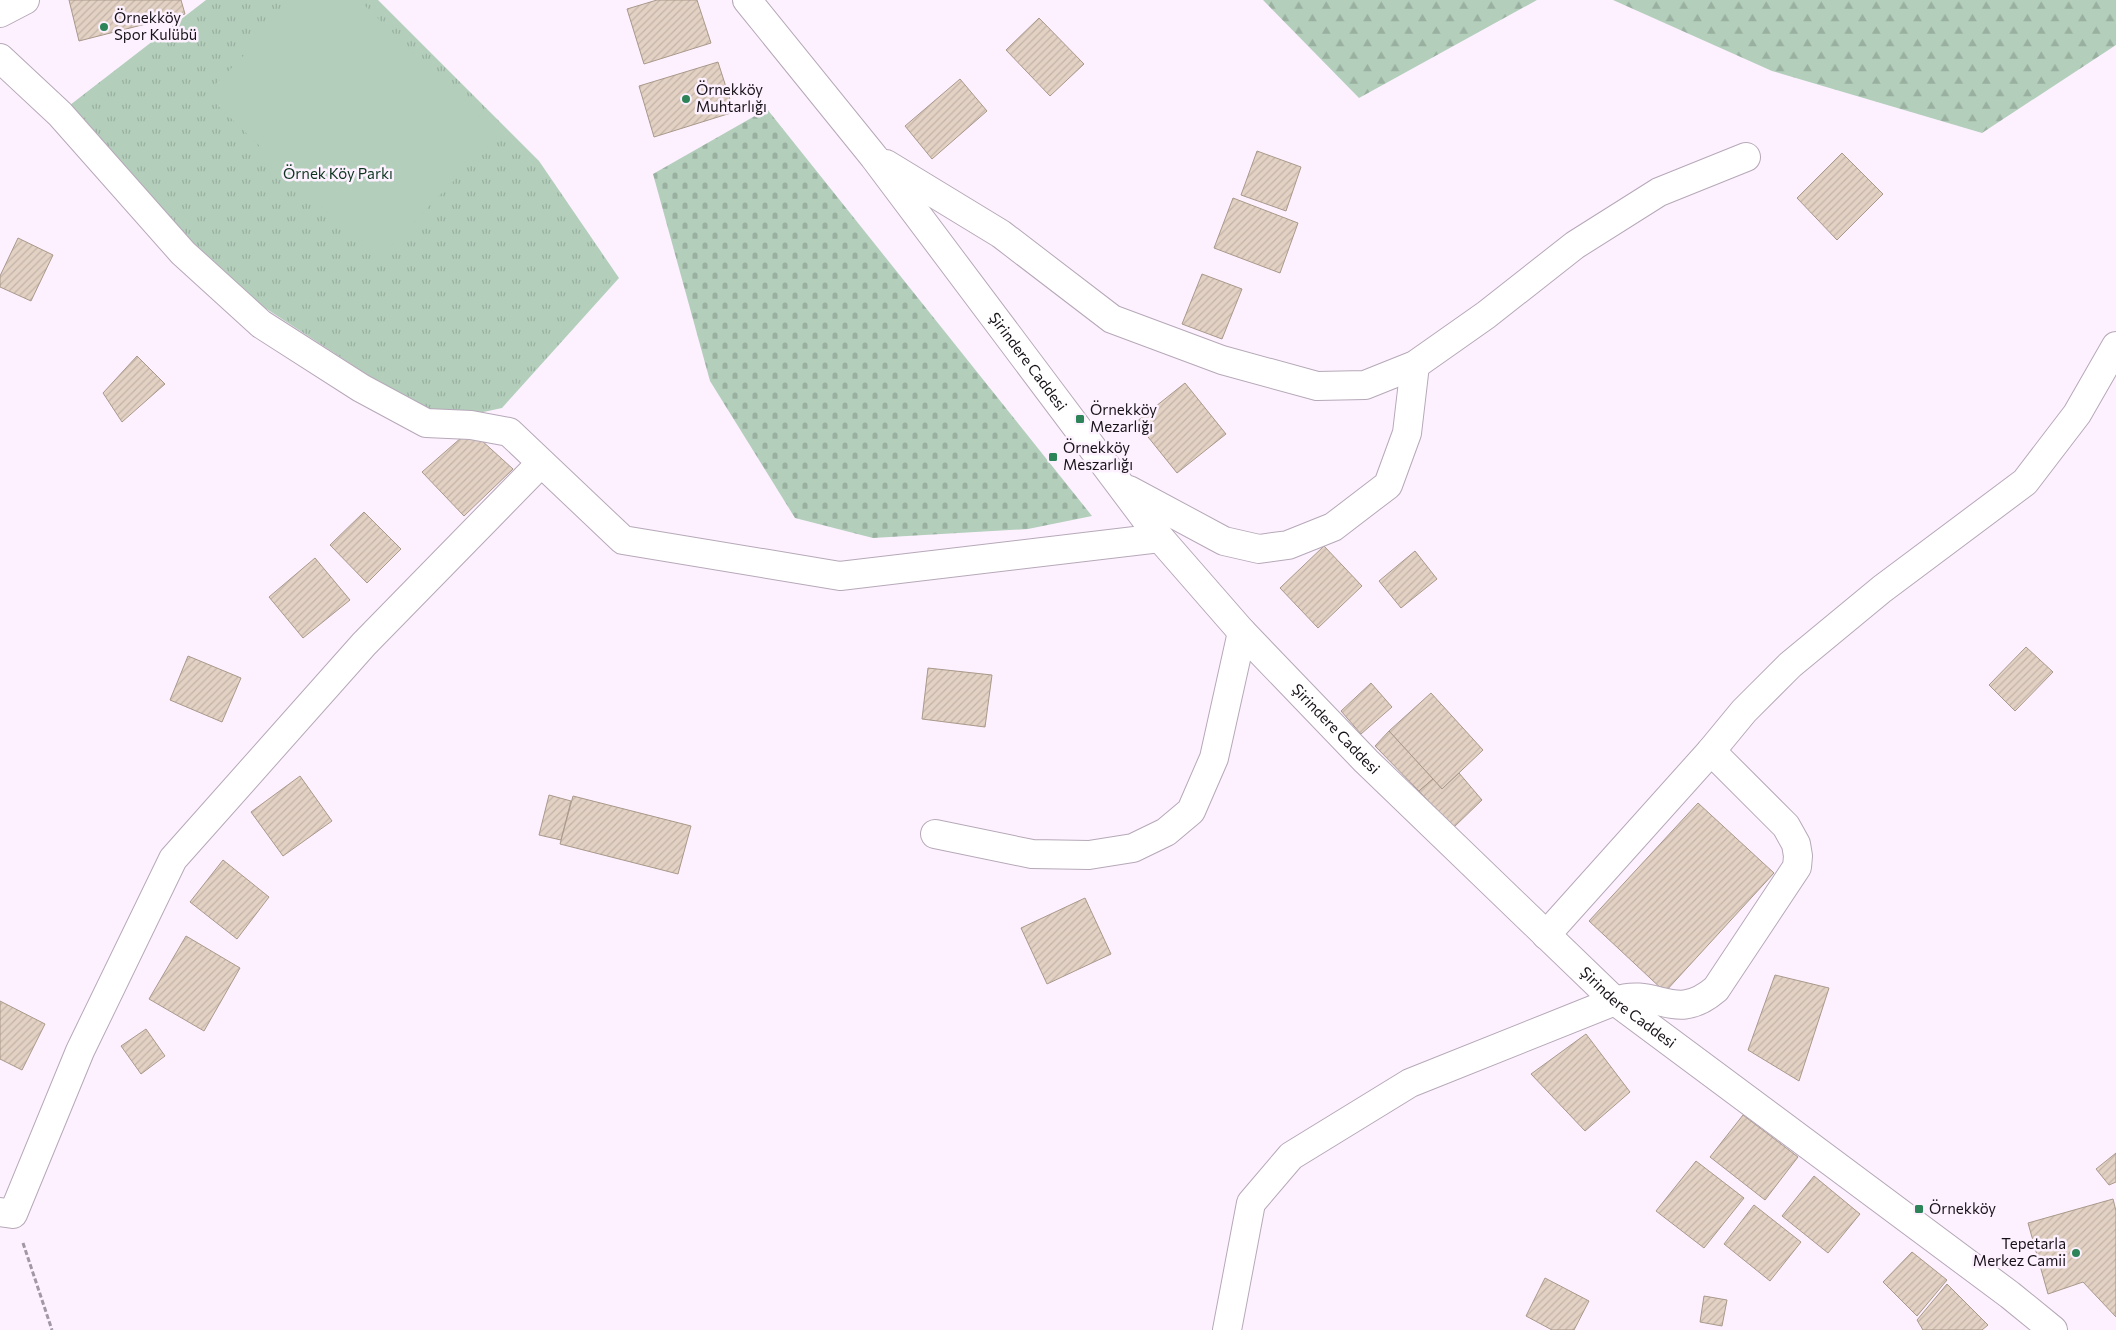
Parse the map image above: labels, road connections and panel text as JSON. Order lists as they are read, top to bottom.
{
  "streets": {
    "street": ["Şirindere Caddesi"]
  },
  "parks": ["Örnek Köy Parkı"],
  "places": {
    "other": ["Örnekköy Spor Kulübü", "Örnekköy Muhtarlığı", "Tepetarla Merkez Camii"],
    "transit": ["Örnekköy Mezarlığı", "Örnekköy Meszarlığı", "Örnekköy"]
  }
}
